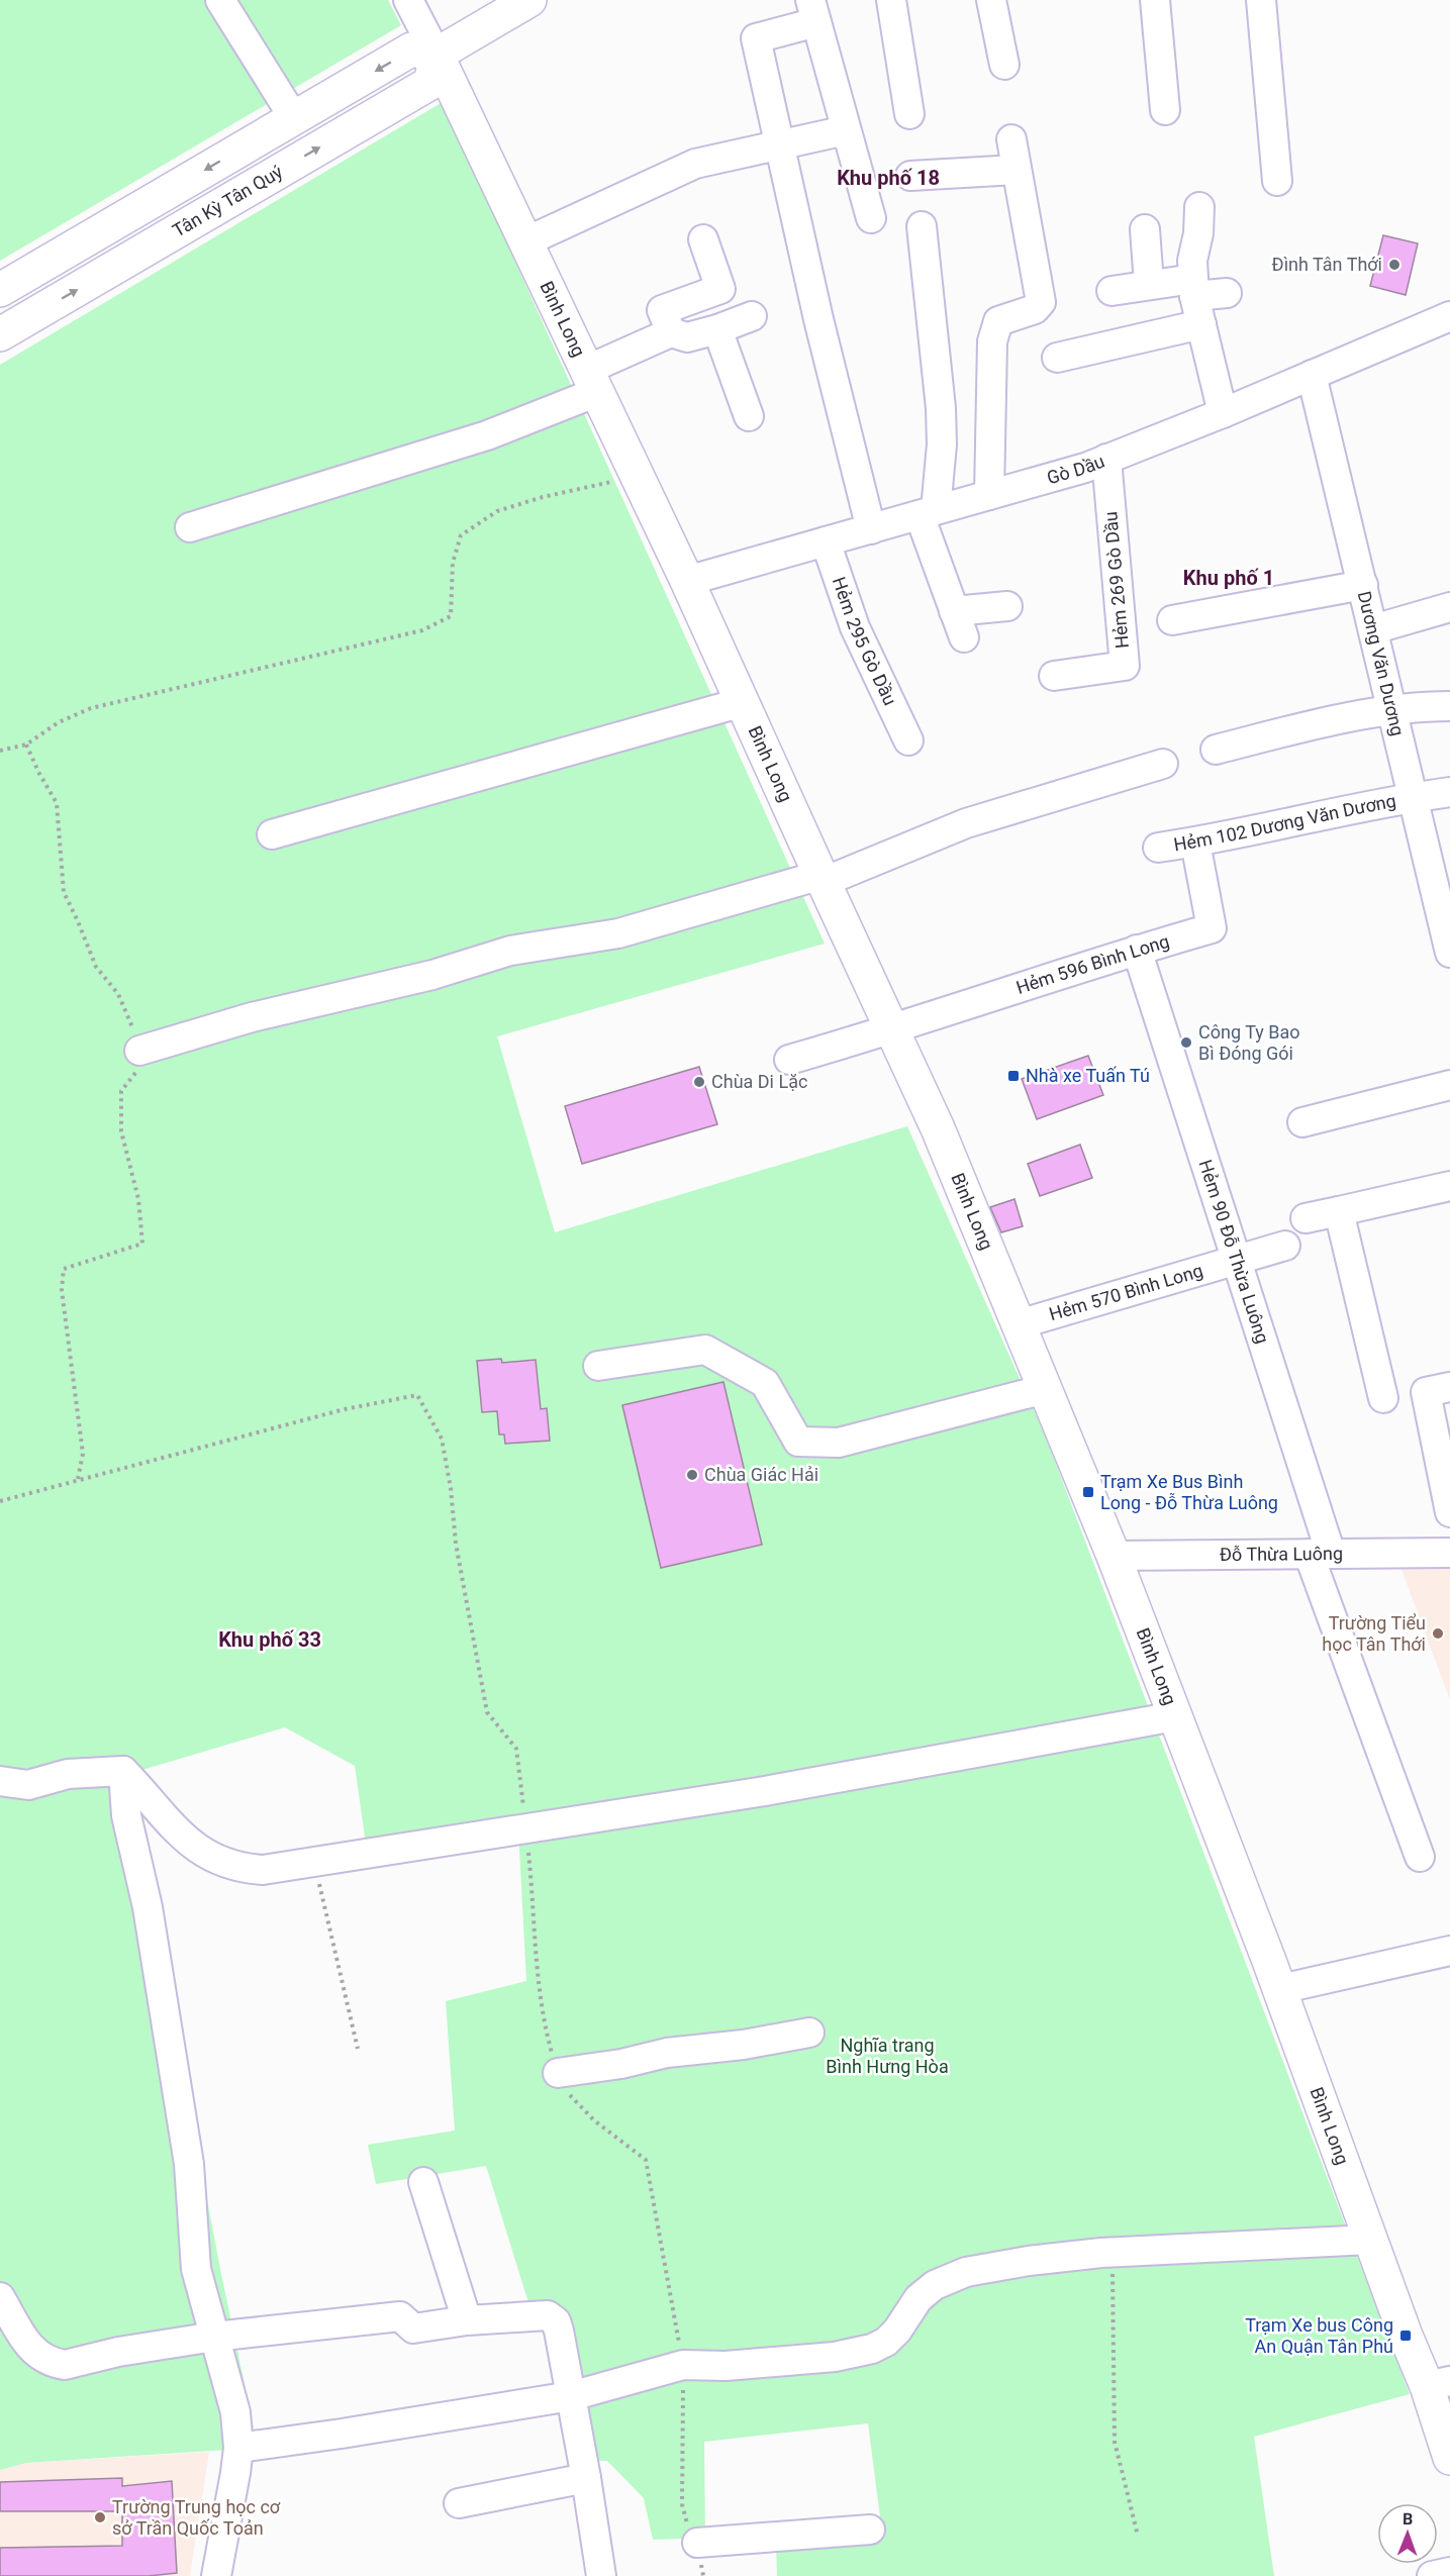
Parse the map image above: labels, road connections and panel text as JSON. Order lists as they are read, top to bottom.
{
  "streets": {
    "main road": ["Tân Kỳ Tân Quý", "Bình Long"],
    "street": [
      "Gò Dầu",
      "Hẻm 269 Gò Dầu",
      "Hẻm 295 Gò Dầu",
      "Dương Văn Dương",
      "Hẻm 102 Dương Văn Dương",
      "Hẻm 596 Bình Long",
      "Hẻm 90 Đỗ Thừa Luông",
      "Hẻm 570 Bình Long",
      "Đỗ Thừa Luông"
    ]
  },
  "crossings": [
    ["Tân Kỳ Tân Quý", "Bình Long"],
    ["Bình Long", "Gò Dầu"],
    ["Bình Long", "Hẻm 596 Bình Long"],
    ["Bình Long", "Hẻm 570 Bình Long"],
    ["Bình Long", "Đỗ Thừa Luông"],
    ["Gò Dầu", "Hẻm 269 Gò Dầu"],
    ["Gò Dầu", "Hẻm 295 Gò Dầu"],
    ["Gò Dầu", "Dương Văn Dương"],
    ["Dương Văn Dương", "Hẻm 102 Dương Văn Dương"],
    ["Hẻm 102 Dương Văn Dương", "Hẻm 596 Bình Long"],
    ["Hẻm 596 Bình Long", "Hẻm 90 Đỗ Thừa Luông"],
    ["Hẻm 90 Đỗ Thừa Luông", "Hẻm 570 Bình Long"],
    ["Hẻm 90 Đỗ Thừa Luông", "Đỗ Thừa Luông"]
  ],
  "districts": ["Khu phố 18", "Khu phố 1", "Khu phố 33"],
  "parks": ["Nghĩa trang Bình Hưng Hòa"],
  "places": {
    "other": [
      "Đình Tân Thới",
      "Công Ty Bao Bì Đóng Gói",
      "Chùa Di Lặc",
      "Chùa Giác Hải",
      "Trường Tiểu học Tân Thới",
      "Trường Trung học cơ sở Trần Quốc Toản"
    ],
    "transit": ["Nhà xe Tuấn Tú", "Trạm Xe Bus Bình Long - Đỗ Thừa Luông", "Trạm Xe bus Công An Quận Tân Phú"]
  },
  "north": "top"
}
